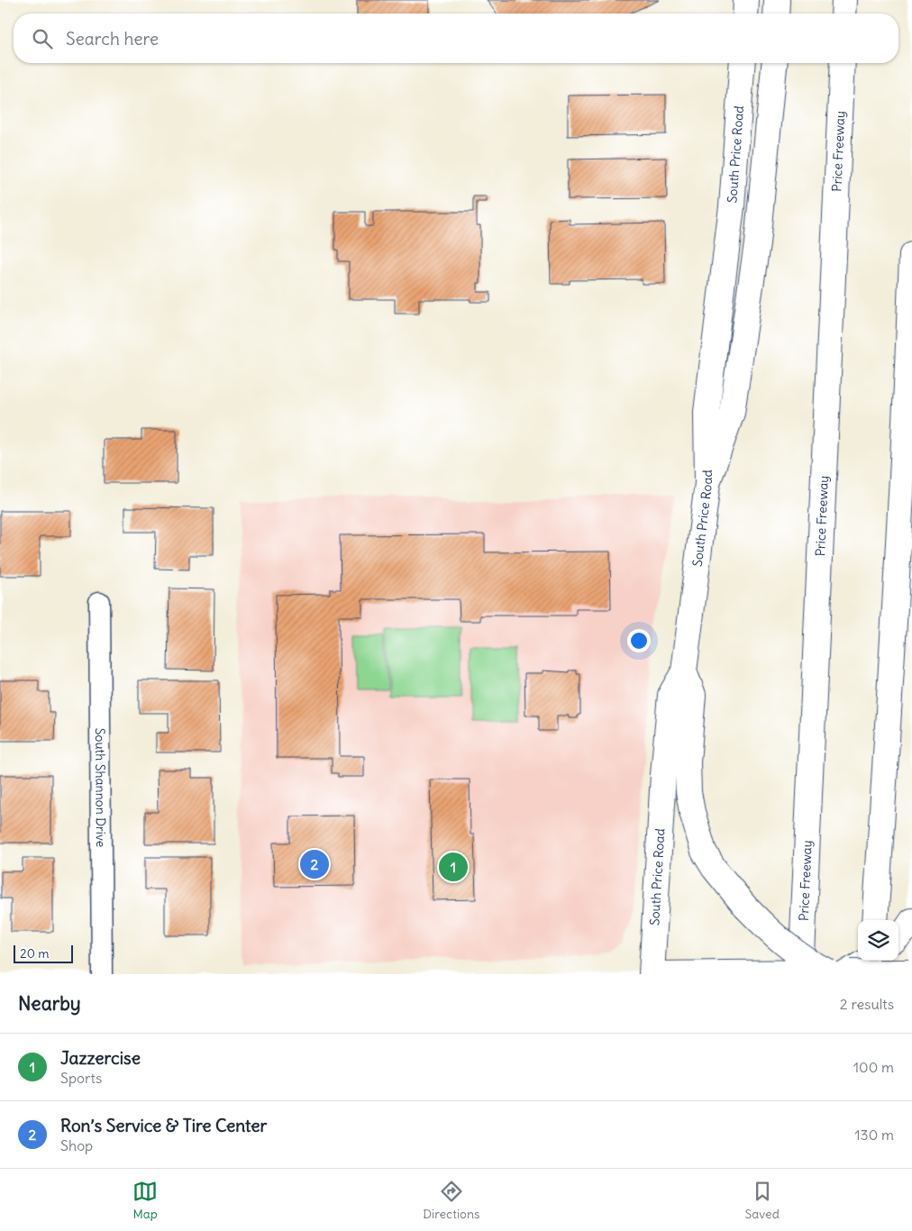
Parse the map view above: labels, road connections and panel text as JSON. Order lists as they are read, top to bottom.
{
  "streets": {
    "main road": ["Price Freeway", "South Price Road"],
    "street": ["South Shannon Drive"]
  },
  "scale_bar": "20 m",
  "page": {
    "search": "Search here",
    "pins": ["2", "1"],
    "scale": "20 m",
    "heading": ["Nearby", "2 results"],
    "list": [
      {
        "mark": "1",
        "name": "Jazzercise",
        "note": "Sports",
        "value": "100 m"
      },
      {
        "mark": "2",
        "name": "Ron’s Service & Tire Center",
        "note": "Shop",
        "value": "130 m"
      }
    ],
    "nav": ["Map", "Directions", "Saved"]
  }
}
